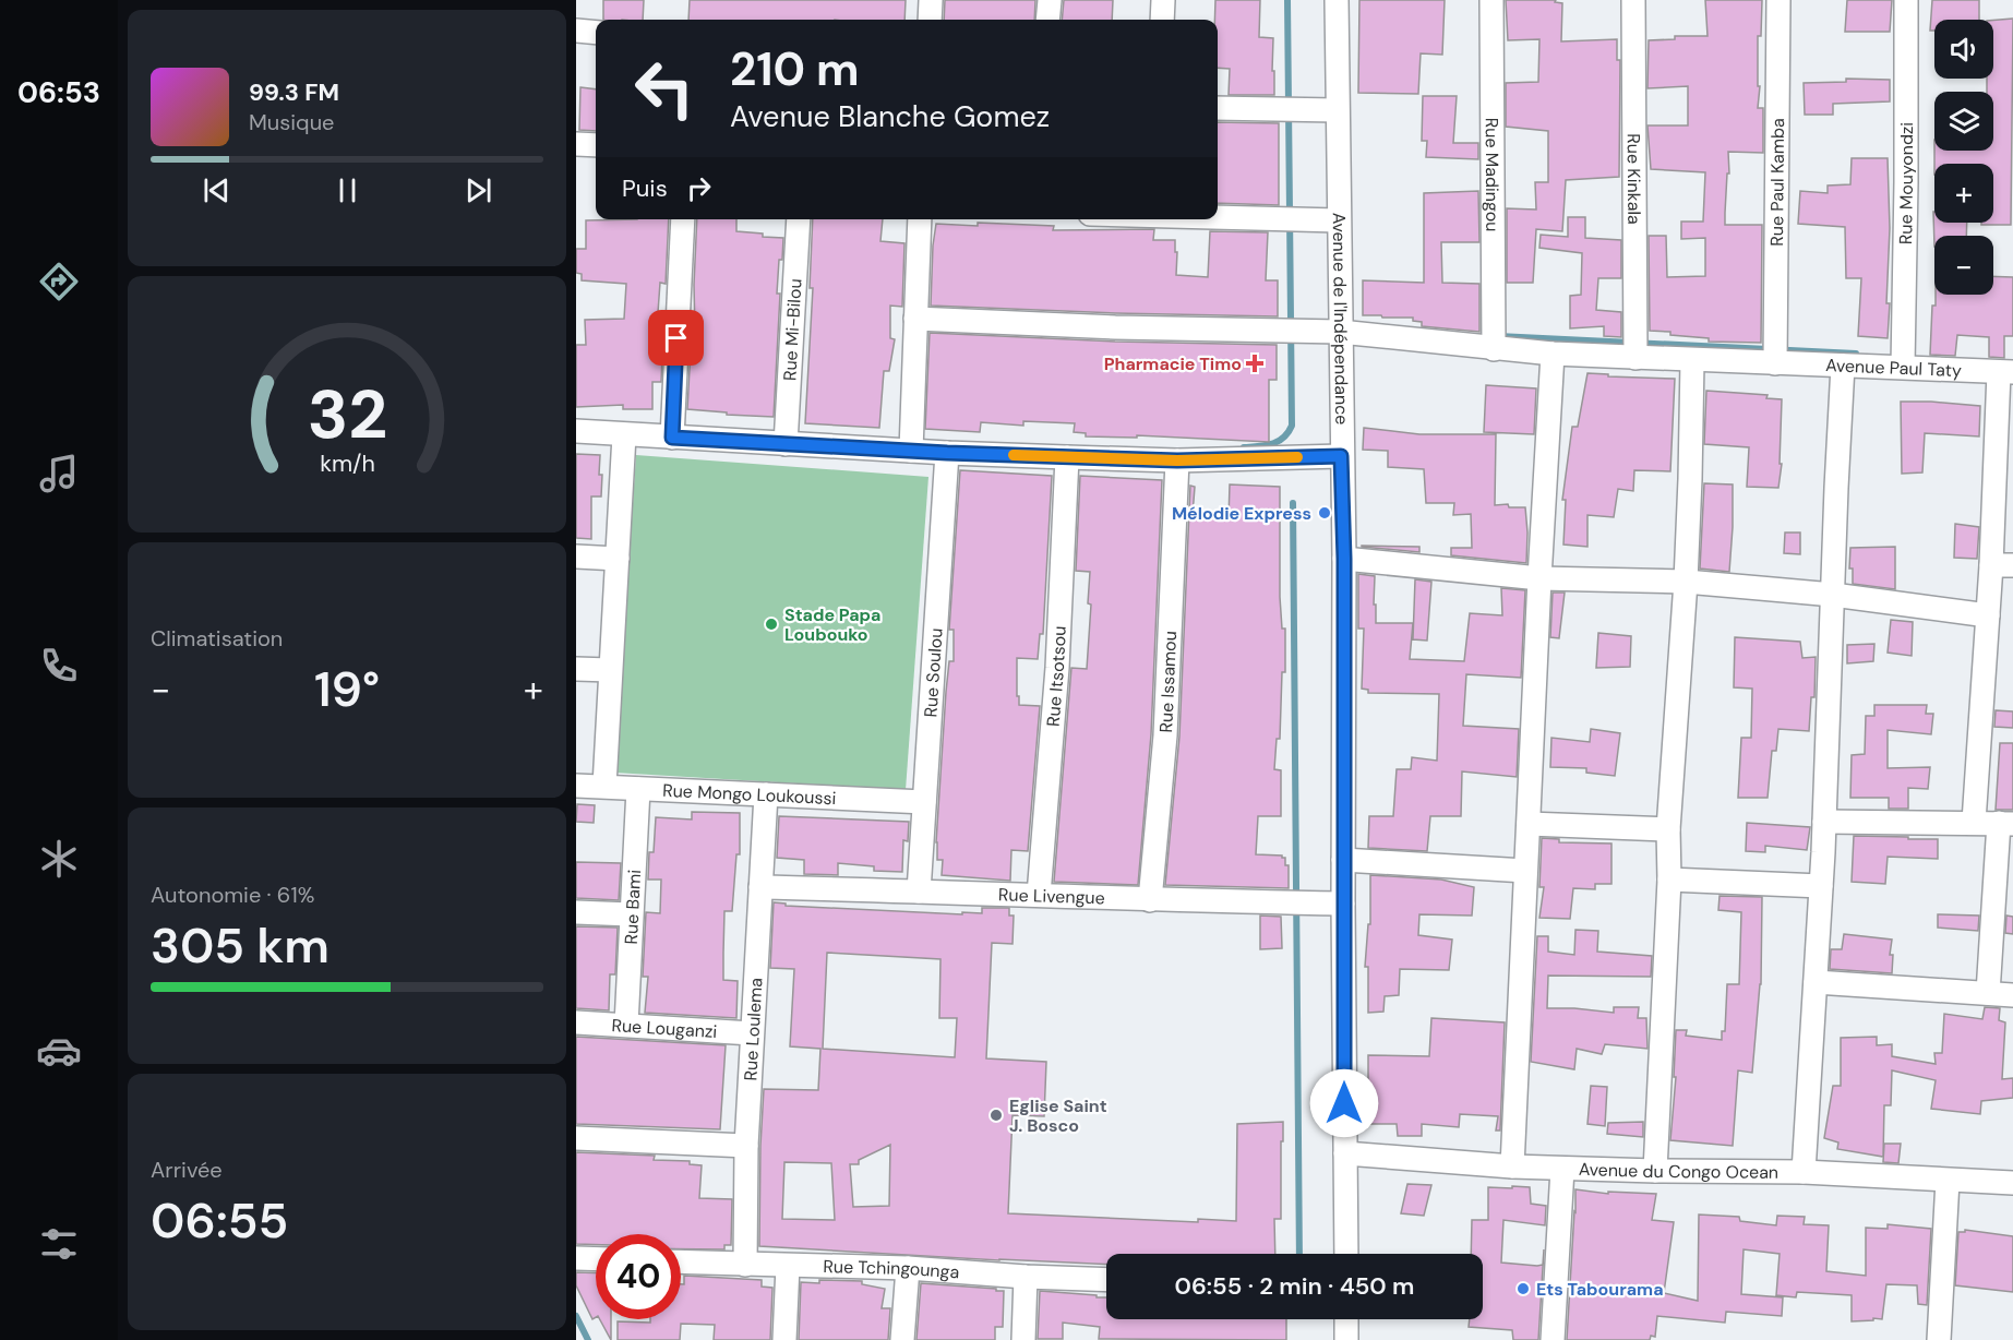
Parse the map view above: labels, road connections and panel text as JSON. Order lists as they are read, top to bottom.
{
  "streets": {
    "street": [
      "Rue Madingou",
      "Rue Kinkala",
      "Rue Paul Kamba",
      "Rue Mouyondzi",
      "Avenue de l'Indépendance",
      "Rue Mi-Bilou",
      "Avenue Paul Taty",
      "Rue Soulou",
      "Rue Itsotsou",
      "Rue Issamou",
      "Rue Mongo Loukoussi",
      "Rue Livengue",
      "Rue Bami",
      "Rue Louganzi",
      "Rue Loulema",
      "Avenue du Congo Ocean",
      "Rue Tchingounga"
    ]
  },
  "crossings": [
    ["Rue Madingou", "Avenue Paul Taty"],
    ["Rue Kinkala", "Avenue Paul Taty"],
    ["Rue Paul Kamba", "Avenue Paul Taty"],
    ["Rue Mouyondzi", "Avenue Paul Taty"],
    ["Avenue de l'Indépendance", "Avenue Paul Taty"],
    ["Avenue de l'Indépendance", "Rue Livengue"],
    ["Avenue de l'Indépendance", "Avenue du Congo Ocean"],
    ["Rue Soulou", "Rue Mongo Loukoussi"],
    ["Rue Soulou", "Rue Livengue"],
    ["Rue Itsotsou", "Rue Livengue"],
    ["Rue Issamou", "Rue Livengue"],
    ["Rue Mongo Loukoussi", "Rue Bami"],
    ["Rue Mongo Loukoussi", "Rue Loulema"],
    ["Rue Livengue", "Rue Loulema"],
    ["Rue Bami", "Rue Louganzi"],
    ["Rue Louganzi", "Rue Loulema"],
    ["Rue Loulema", "Rue Tchingounga"]
  ],
  "places": {
    "health": ["Pharmacie Timo"],
    "other": [
      "Mélodie Express",
      "Stade Papa Loubouko",
      "Eglise Saint J. Bosco",
      "Ets Tabourama"
    ]
  },
  "page": {
    "tabs": "06:53",
    "map_buttons": ["+", "−"],
    "turn": ["210 m", "Avenue Blanche Gomez"],
    "song": ["99.3 FM", "Musique"],
    "then": "Puis",
    "tile": [
      "Climatisation",
      ["Autonomie · 61%", "305 km"],
      ["Arrivée", "06:55"]
    ],
    "heat": ["−", "19°", "+"],
    "limit": "40",
    "trip": "06:55 · 2 min · 450 m",
    "gauge": ["32", "km/h"]
  }
}
